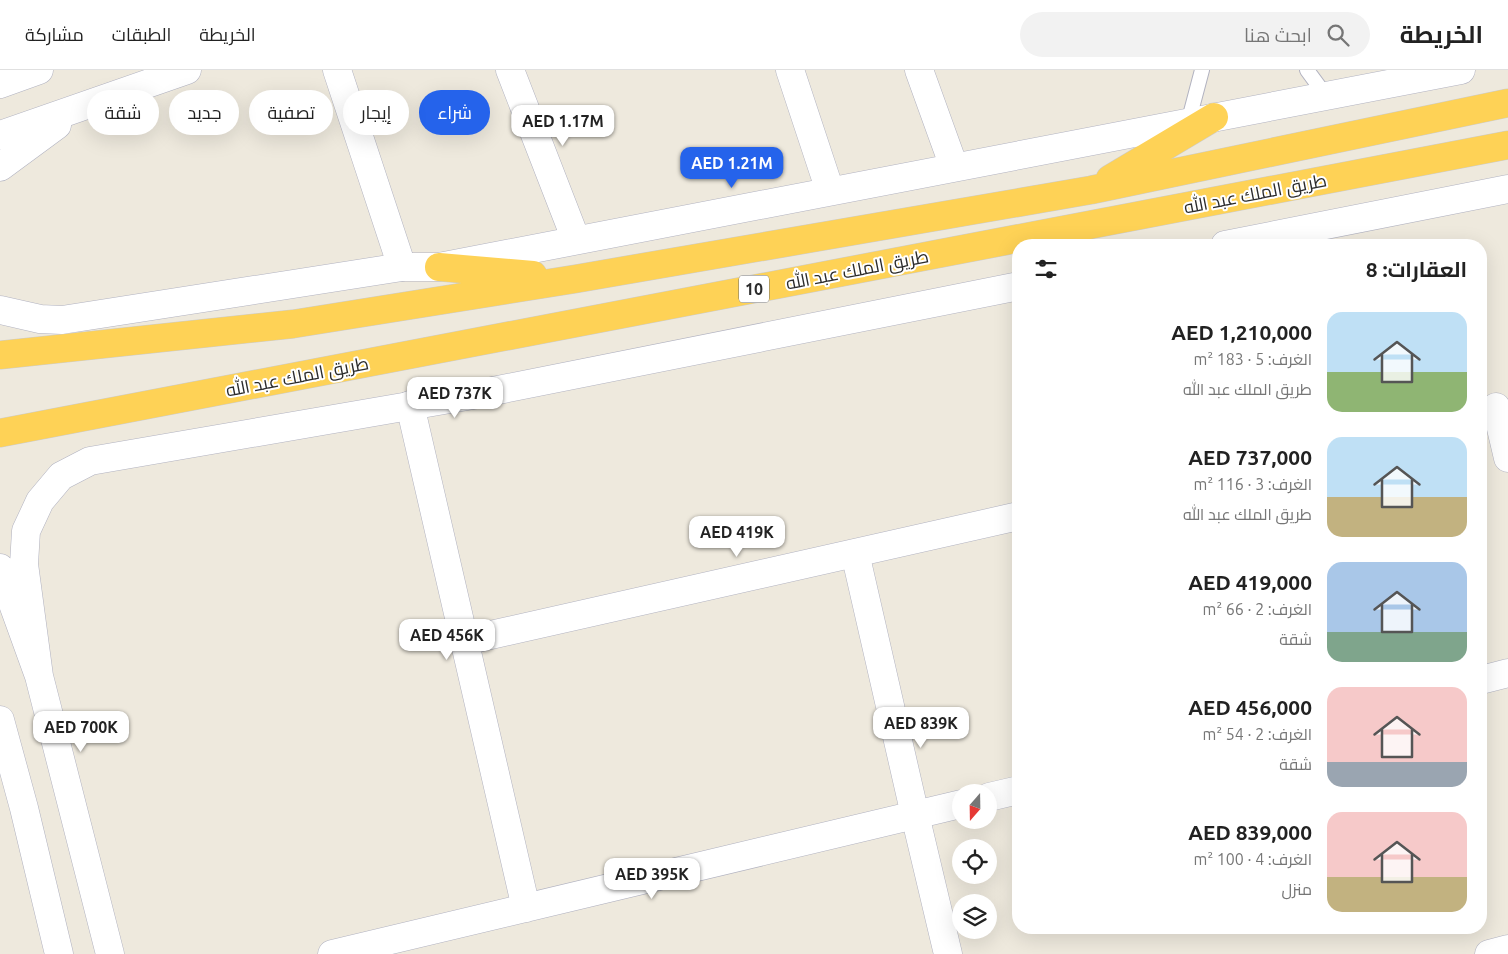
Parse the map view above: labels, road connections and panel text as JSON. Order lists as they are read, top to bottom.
{
  "streets": {
    "highway": ["طريق الملك عبد الله", "10"]
  },
  "north": "bottom",
  "page": {
    "header": "الخريطة",
    "search": "ابحث هنا",
    "nav": ["الخريطة", "الطبقات", "مشاركة"],
    "chip": [
      "شراء",
      "إيجار",
      "تصفية",
      "جديد",
      "شقة"
    ],
    "price": [
      "AED 1.17M",
      "AED 1.21M",
      "AED 737K",
      "AED 419K",
      "AED 456K",
      "AED 839K",
      "AED 700K",
      "AED 395K"
    ],
    "heading": "العقارات: 8",
    "list": [
      {
        "name": "AED 1,210,000",
        "note": "الغرف: 5 · 183 m² · طريق الملك عبد الله"
      },
      {
        "name": "AED 737,000",
        "note": "الغرف: 3 · 116 m² · طريق الملك عبد الله"
      },
      {
        "name": "AED 419,000",
        "note": "الغرف: 2 · 66 m² · شقة"
      },
      {
        "name": "AED 456,000",
        "note": "الغرف: 2 · 54 m² · شقة"
      },
      {
        "name": "AED 839,000",
        "note": "الغرف: 4 · 100 m² · منزل"
      }
    ]
  }
}
